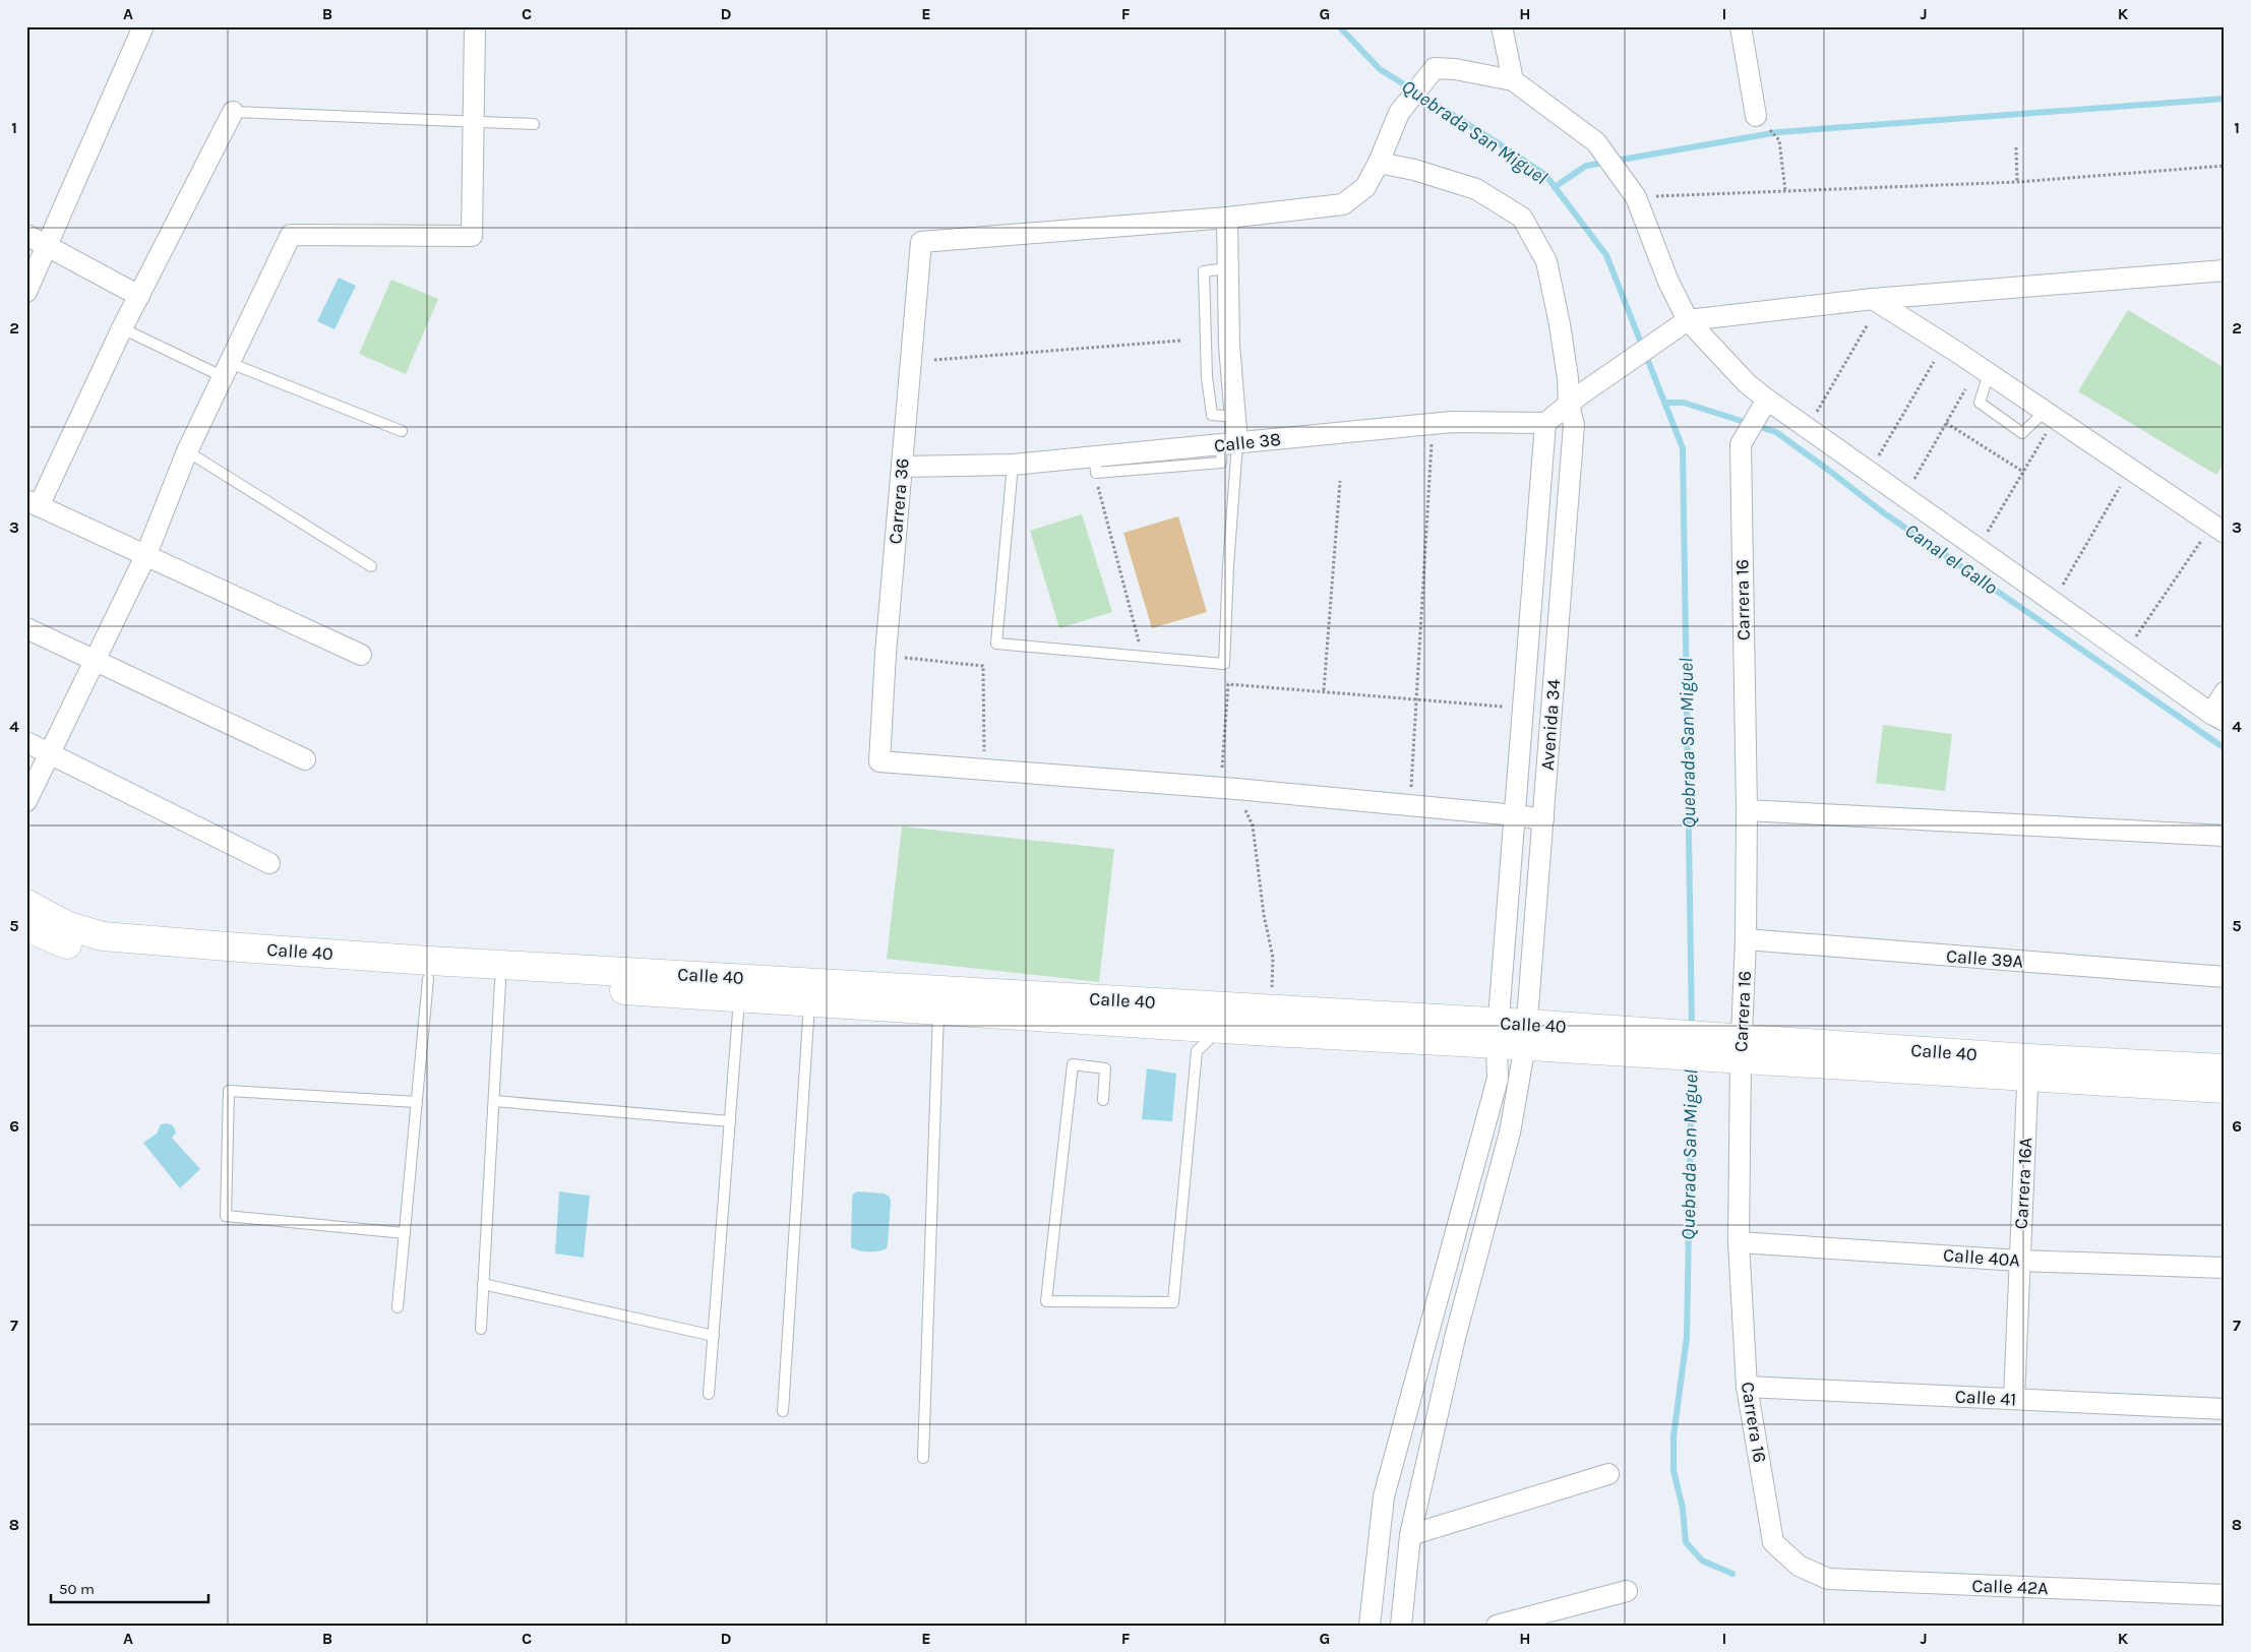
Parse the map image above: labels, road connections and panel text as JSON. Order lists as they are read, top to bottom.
{
  "streets": {
    "main road": ["Calle 40"],
    "street": [
      "Calle 38",
      "Carrera 36",
      "Carrera 16",
      "Avenida 34",
      "Calle 39A",
      "Carrera 16A",
      "Calle 40A",
      "Calle 41",
      "Calle 42A"
    ]
  },
  "crossings": [
    ["Calle 38", "Carrera 36"],
    ["Calle 38", "Avenida 34"],
    ["Carrera 16", "Calle 40"],
    ["Carrera 16", "Calle 39A"],
    ["Carrera 16", "Calle 40A"],
    ["Carrera 16", "Calle 41"],
    ["Carrera 16", "Calle 42A"],
    ["Avenida 34", "Calle 40"],
    ["Calle 40", "Carrera 16A"],
    ["Carrera 16A", "Calle 40A"],
    ["Carrera 16A", "Calle 41"]
  ],
  "water": ["Quebrada San Miguel", "Canal el Gallo"],
  "scale_bar": "50 m",
  "grid": {
    "columns": [
      "A",
      "B",
      "C",
      "D",
      "E",
      "F",
      "G",
      "H",
      "I",
      "J",
      "K"
    ],
    "rows": [
      "1",
      "2",
      "3",
      "4",
      "5",
      "6",
      "7",
      "8"
    ]
  }
}
